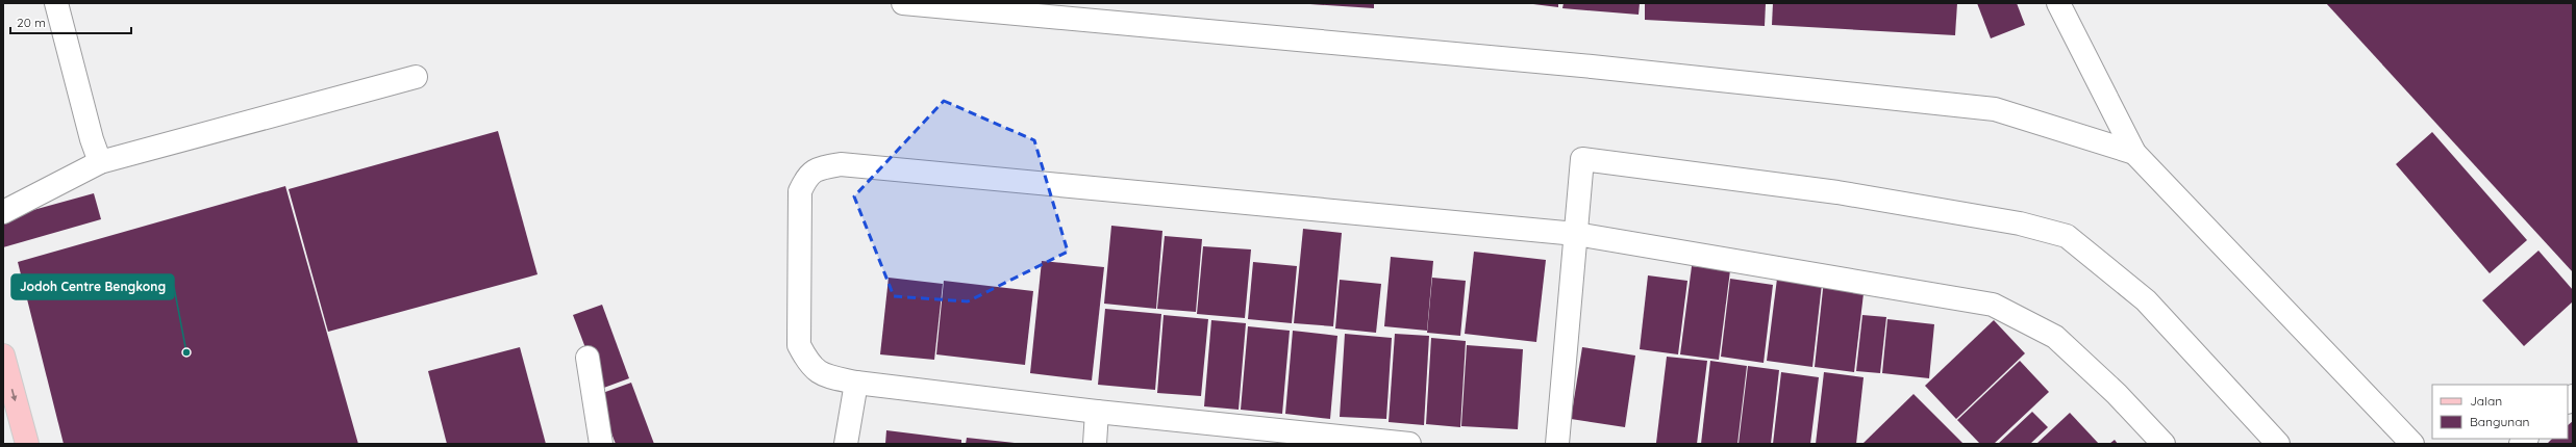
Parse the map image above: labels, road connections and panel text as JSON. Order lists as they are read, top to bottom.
{
  "places": ["Jodoh Centre Bengkong"],
  "legend": ["Jalan", "Bangunan"],
  "scale_bar": "20 m"
}
